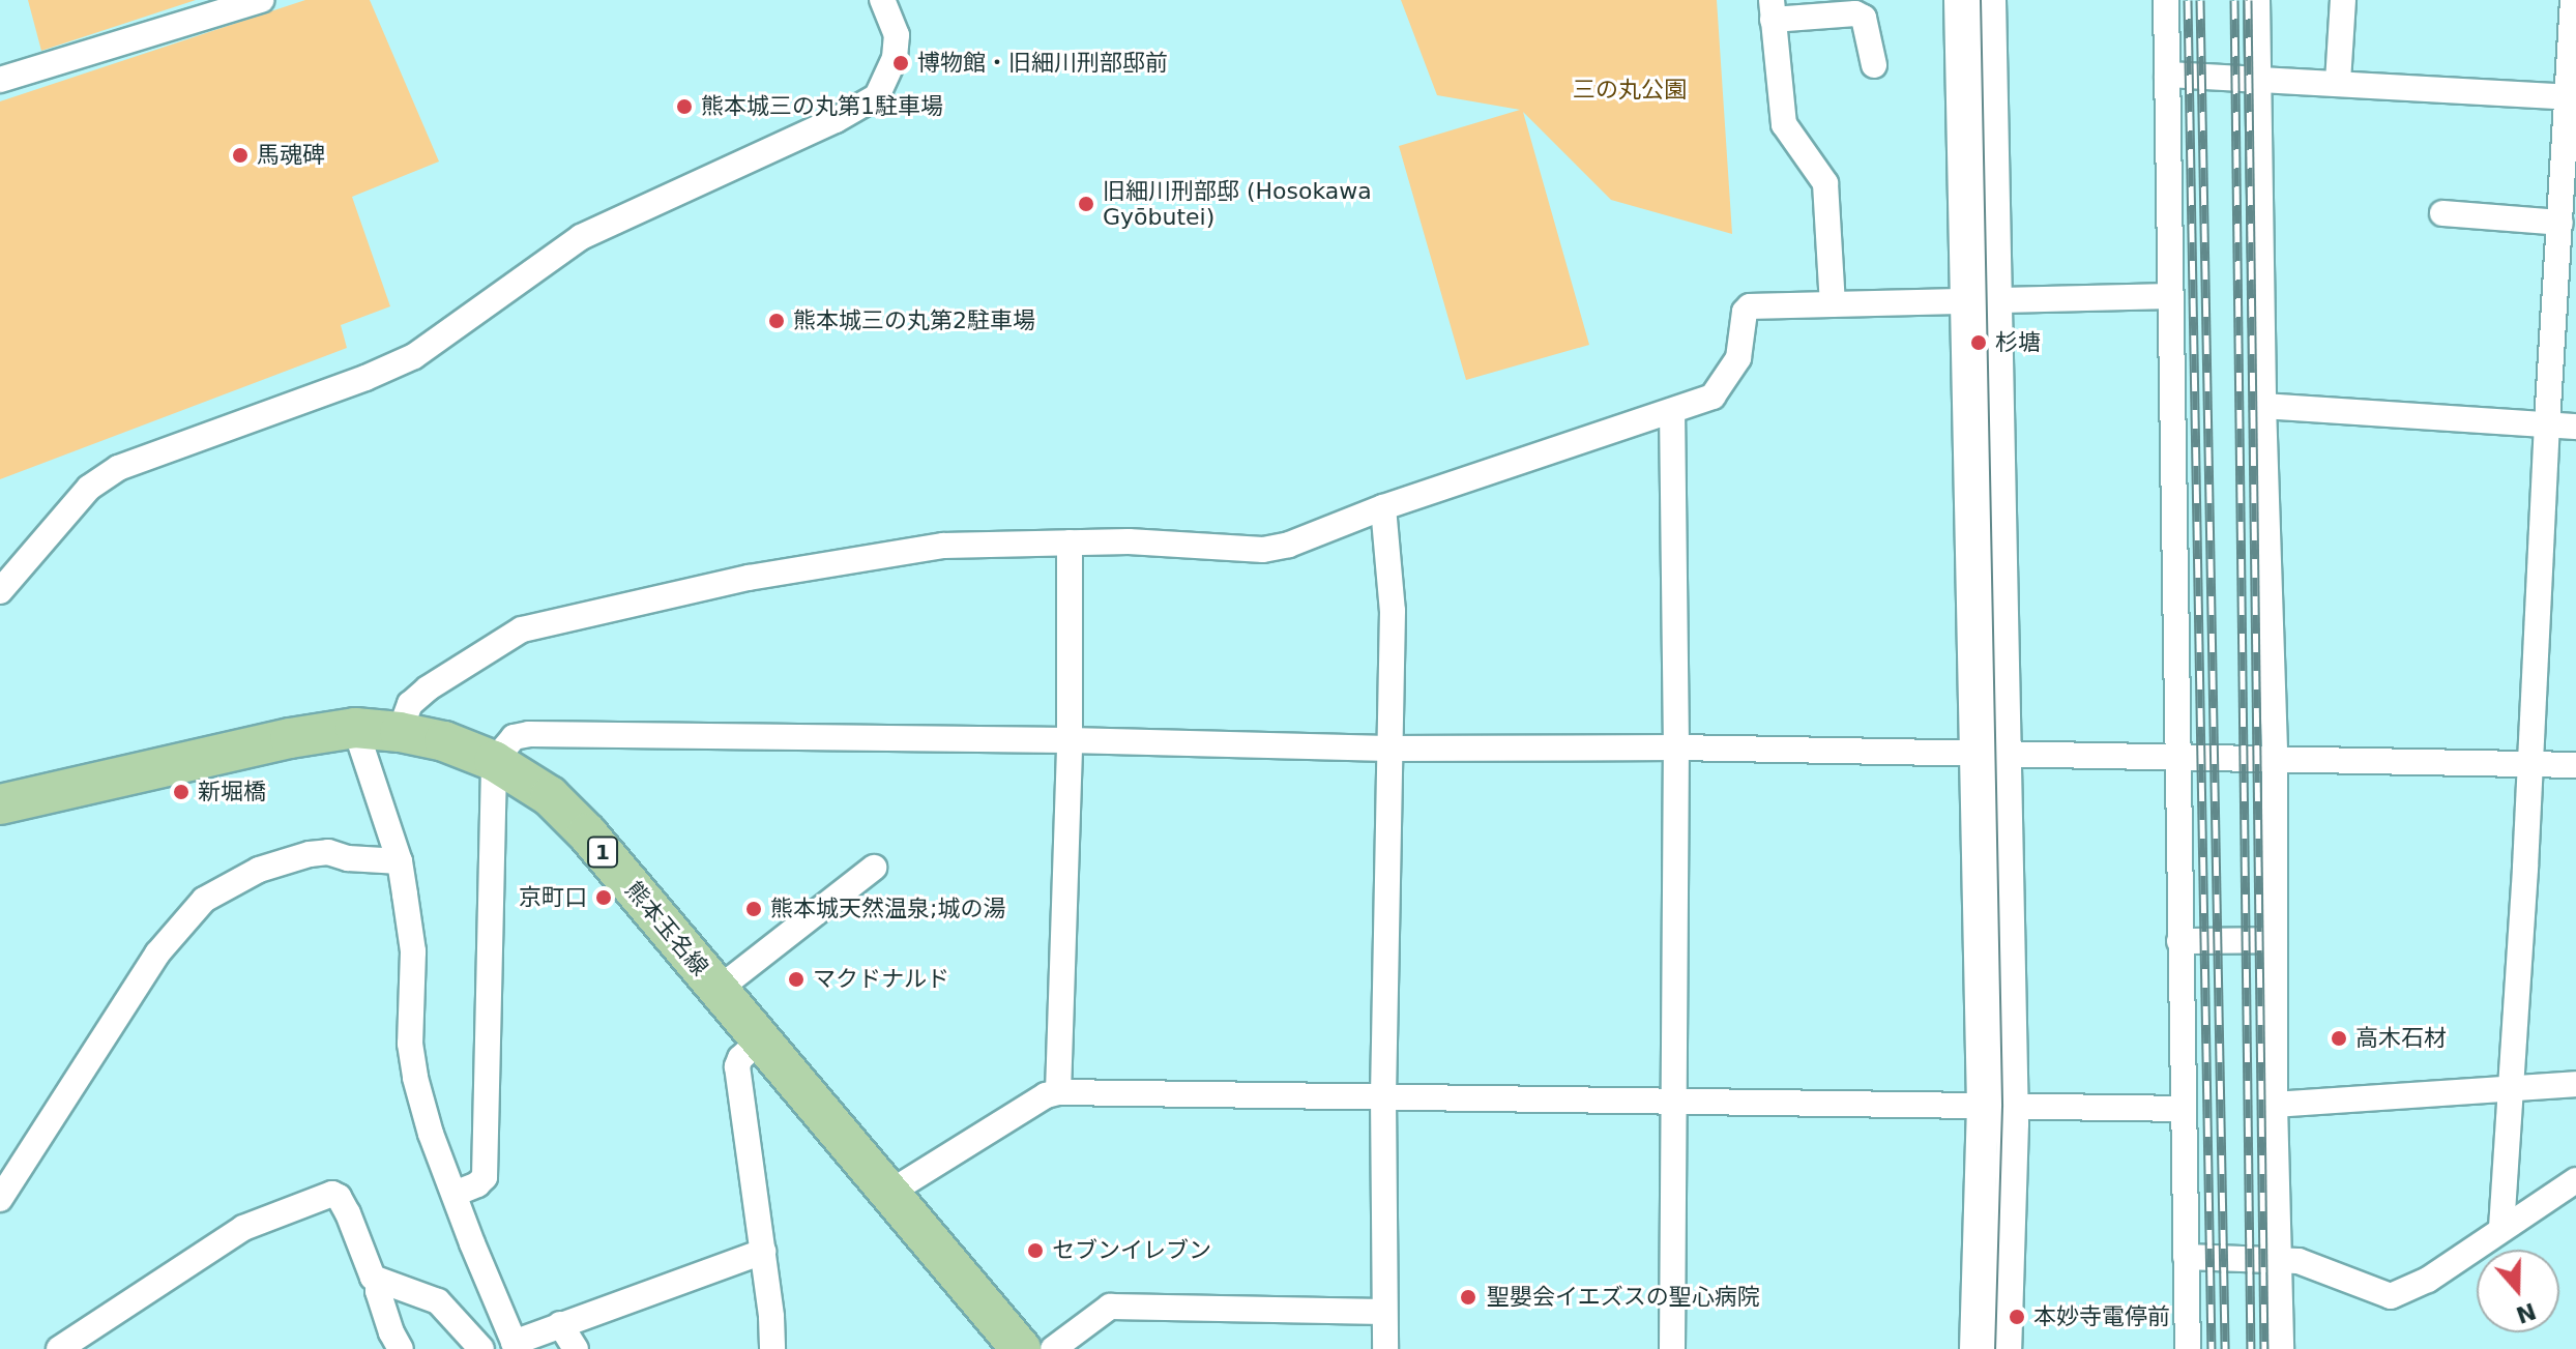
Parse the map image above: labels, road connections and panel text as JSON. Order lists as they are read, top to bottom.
{
  "streets": {
    "main road": ["1", "熊本玉名線"]
  },
  "parks": ["三の丸公園"],
  "places": [
    "博物館・旧細川刑部邸前",
    "熊本城三の丸第1駐車場",
    "馬魂碑",
    "旧細川刑部邸 (Hosokawa Gyōbutei)",
    "熊本城三の丸第2駐車場",
    "杉塘",
    "新堀橋",
    "京町口",
    "熊本城天然温泉;城の湯",
    "マクドナルド",
    "高木石材",
    "セブンイレブン",
    "聖嬰会イエズスの聖心病院",
    "本妙寺電停前"
  ],
  "north": "bottom"
}
